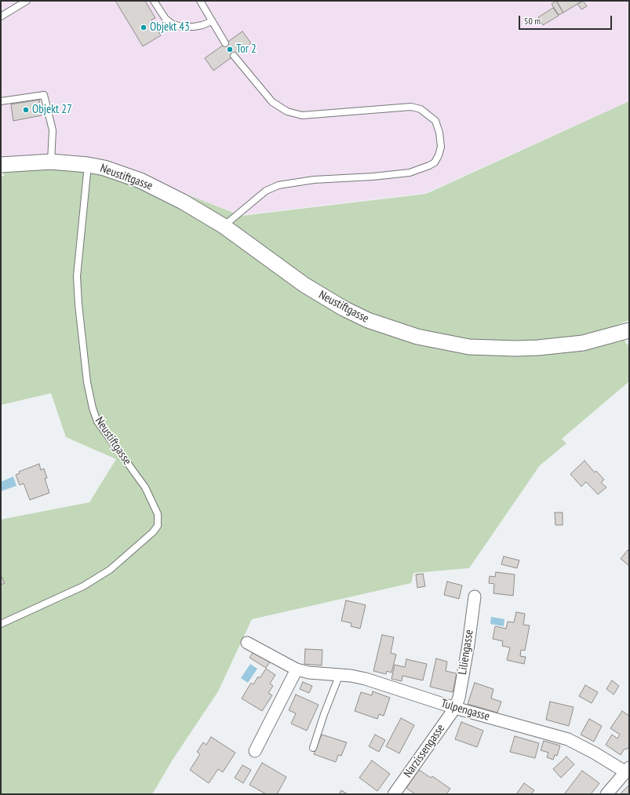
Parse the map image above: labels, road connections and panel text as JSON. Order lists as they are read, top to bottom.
{
  "streets": {
    "street": [
      "Neustiftgasse",
      "Liliengasse",
      "Tulpengasse",
      "Narzissengasse"
    ]
  },
  "crossings": [
    ["Liliengasse", "Tulpengasse"],
    ["Liliengasse", "Narzissengasse"],
    ["Tulpengasse", "Narzissengasse"]
  ],
  "places": ["Objekt 43", "Tor 2", "Objekt 27"],
  "scale_bar": "50 m"
}
